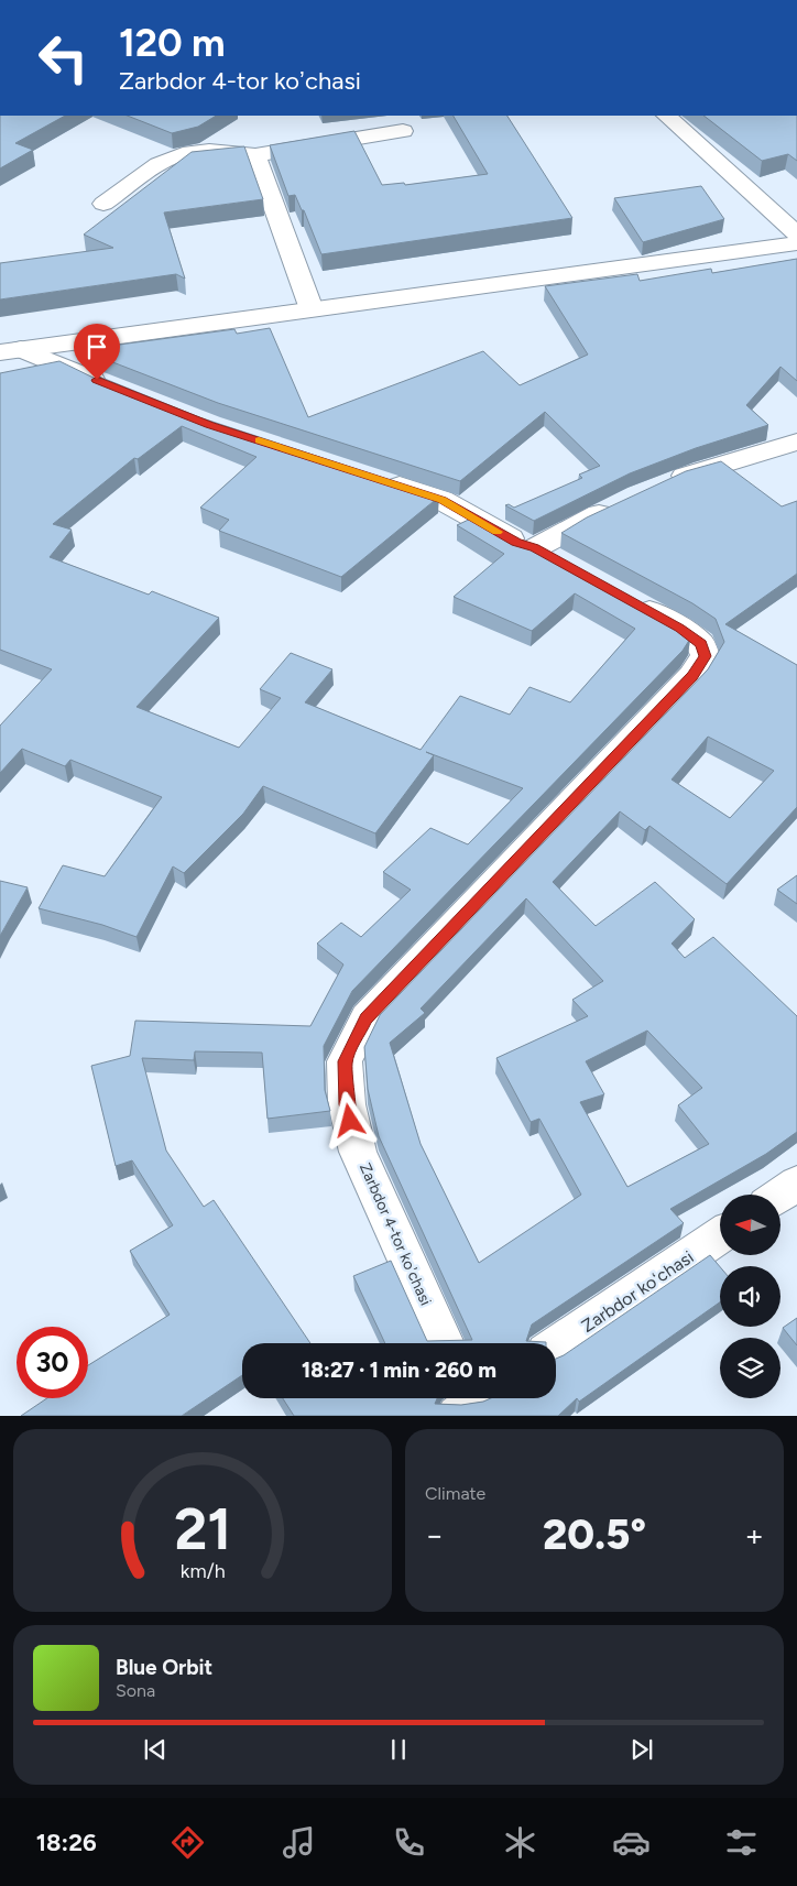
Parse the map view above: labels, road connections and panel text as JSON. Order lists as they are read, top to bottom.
{
  "streets": {
    "street": ["Zarbdor 4-tor koʼchasi", "Zarbdor koʻchasi"]
  },
  "north": "left",
  "page": {
    "turn": ["120 m", "Zarbdor 4-tor koʼchasi"],
    "limit": "30",
    "trip": "18:27 · 1 min · 260 m",
    "tile": "Climate",
    "heat": ["−", "20.5°", "+"],
    "song": ["Blue Orbit", "Sona"],
    "tabs": "18:26",
    "gauge": ["21", "km/h"]
  }
}
